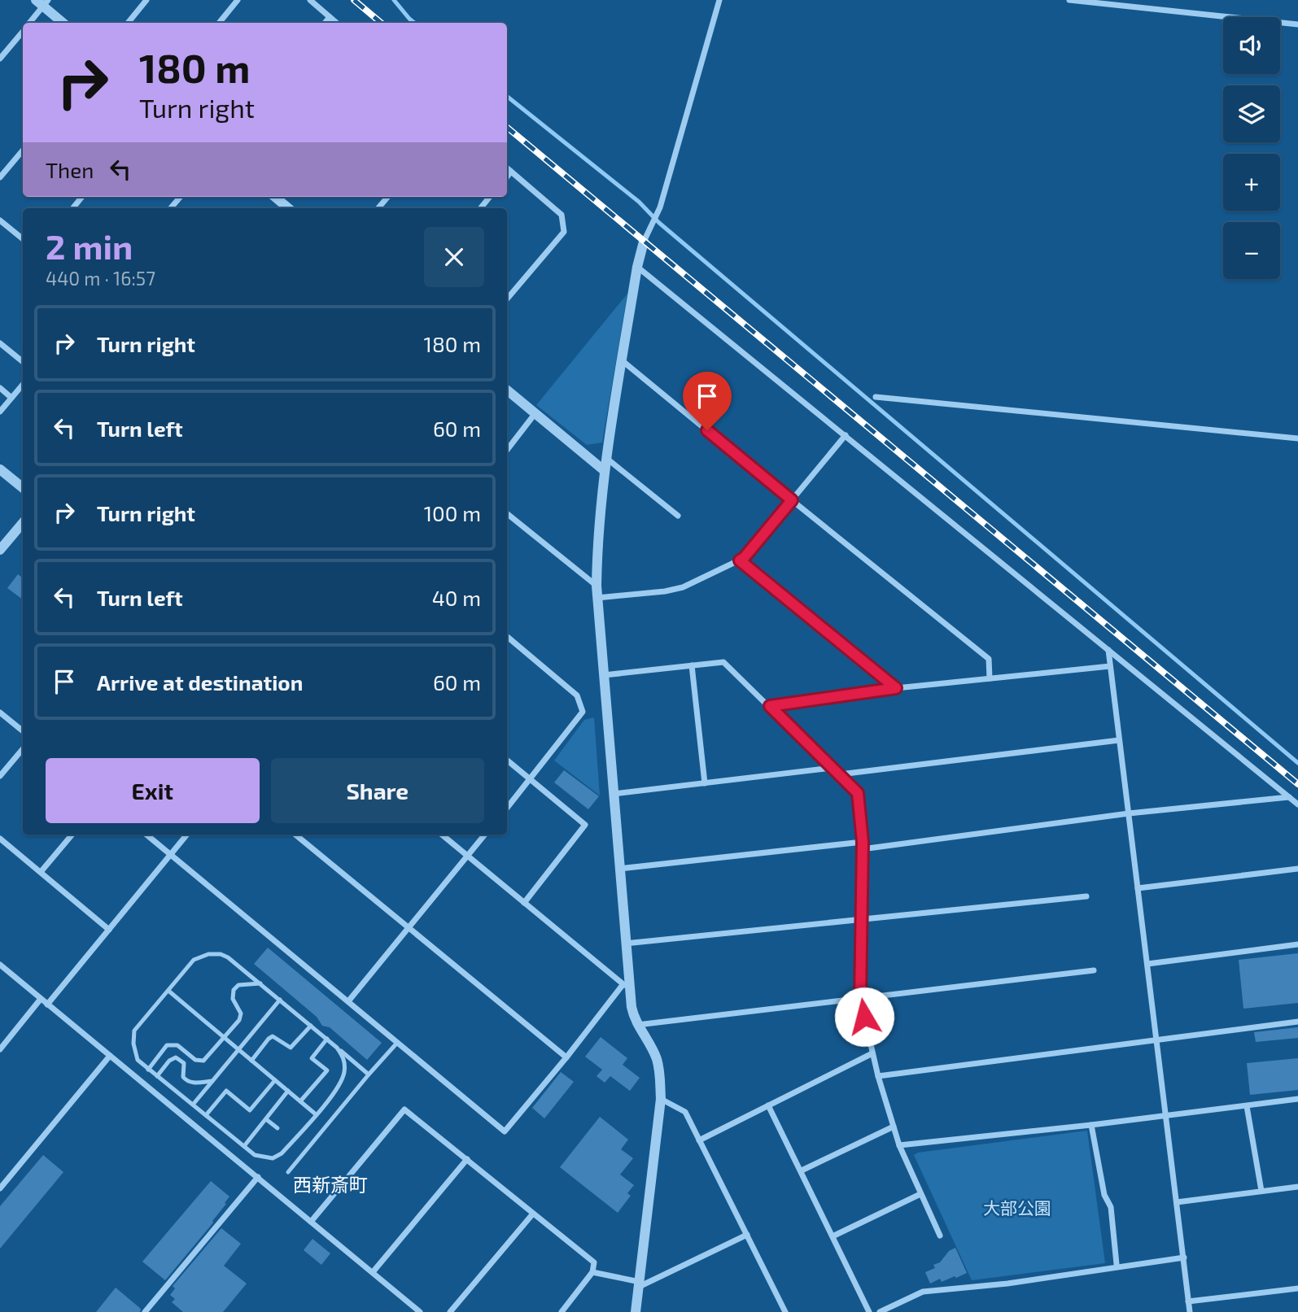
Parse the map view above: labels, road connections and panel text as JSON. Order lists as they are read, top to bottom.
{
  "districts": ["西新斎町"],
  "parks": ["大部公園"],
  "page": {
    "map_buttons": ["+", "−"],
    "turn": ["180 m", "Turn right"],
    "then": "Then",
    "heading": ["2 min", "440 m · 16:57"],
    "list": [
      {
        "name": "Turn right",
        "value": "180 m"
      },
      {
        "name": "Turn left",
        "value": "60 m"
      },
      {
        "name": "Turn right",
        "value": "100 m"
      },
      {
        "name": "Turn left",
        "value": "40 m"
      },
      {
        "name": "Arrive at destination",
        "value": "60 m"
      }
    ],
    "buttons": ["Exit", "Share"]
  }
}
